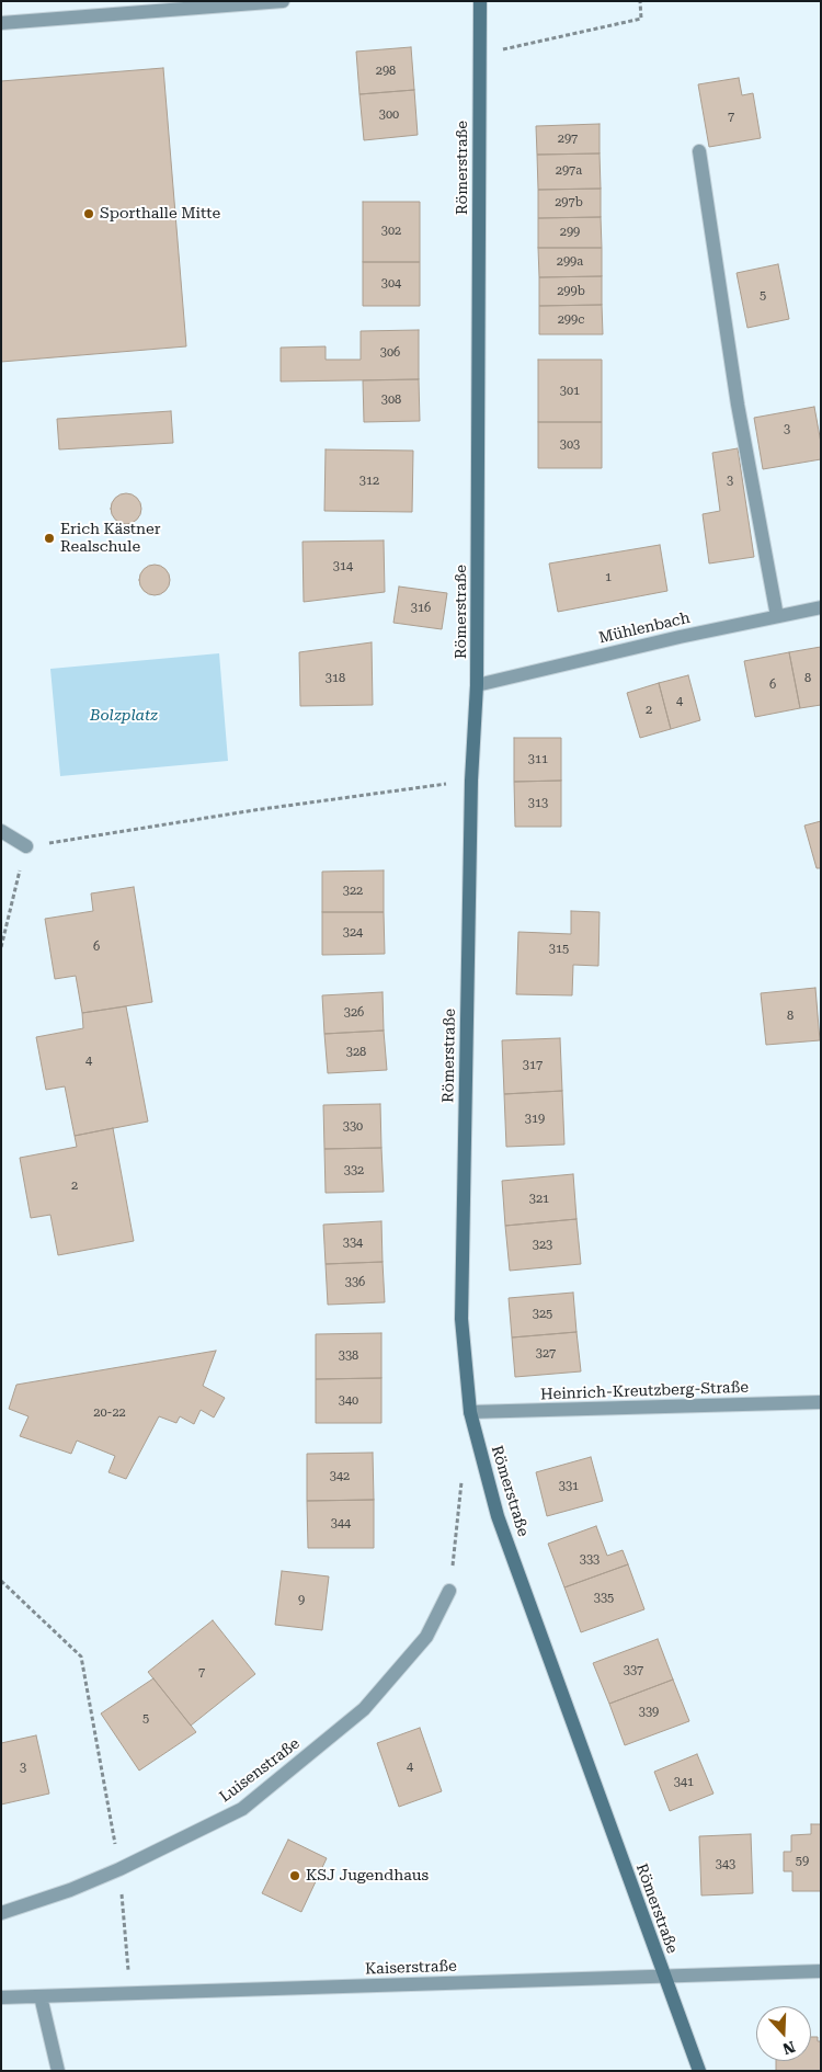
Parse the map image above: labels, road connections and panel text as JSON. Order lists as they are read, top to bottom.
{
  "streets": {
    "main road": ["Römerstraße"],
    "street": [
      "Mühlenbach",
      "Heinrich-Kreutzberg-Straße",
      "Luisenstraße",
      "Kaiserstraße"
    ]
  },
  "crossings": [
    ["Römerstraße", "Mühlenbach"],
    ["Römerstraße", "Heinrich-Kreutzberg-Straße"],
    ["Römerstraße", "Kaiserstraße"]
  ],
  "parks": ["Bolzplatz"],
  "places": ["Sporthalle Mitte", "Erich Kästner Realschule", "KSJ Jugendhaus"],
  "house_numbers": [
    "298",
    "300",
    "7",
    "297",
    "297a",
    "297b",
    "302",
    "299",
    "299a",
    "304",
    "299b",
    "5",
    "299c",
    "306",
    "301",
    "308",
    "3",
    "303",
    "312",
    "3",
    "314",
    "1",
    "316",
    "318",
    "8",
    "6",
    "4",
    "2",
    "311",
    "313",
    "322",
    "324",
    "6",
    "315",
    "326",
    "8",
    "328",
    "4",
    "317",
    "319",
    "330",
    "332",
    "2",
    "321",
    "334",
    "323",
    "336",
    "325",
    "327",
    "338",
    "340",
    "20-22",
    "342",
    "331",
    "344",
    "333",
    "335",
    "9",
    "337",
    "7",
    "339",
    "5",
    "4",
    "3",
    "341",
    "59",
    "343"
  ],
  "north": "bottom"
}
